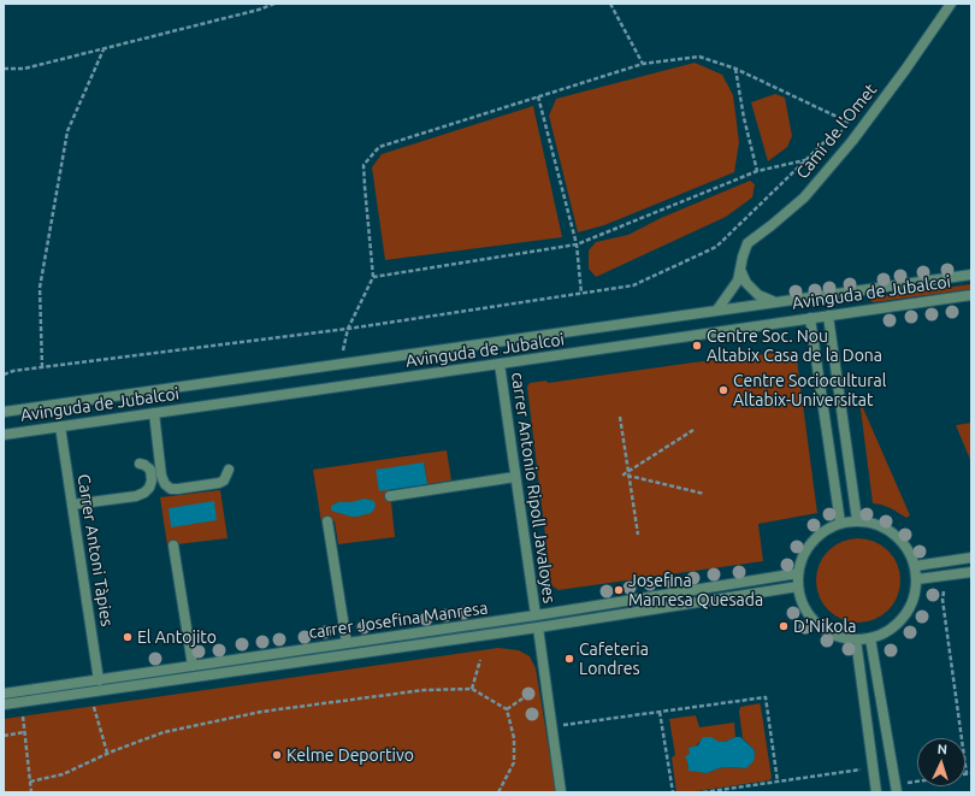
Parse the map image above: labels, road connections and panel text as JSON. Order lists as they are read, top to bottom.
{
  "streets": {
    "street": [
      "Camí de l'Omet",
      "Avinguda de Jubalcoi",
      "carrer Antonio Ripoll Javaloyes",
      "Carrer Antoni Tàpies",
      "carrer Josefina Manresa"
    ]
  },
  "crossings": [
    ["Camí de l'Omet", "Avinguda de Jubalcoi"],
    ["Avinguda de Jubalcoi", "carrer Antonio Ripoll Javaloyes"],
    ["Avinguda de Jubalcoi", "Carrer Antoni Tàpies"],
    ["carrer Antonio Ripoll Javaloyes", "carrer Josefina Manresa"],
    ["Carrer Antoni Tàpies", "carrer Josefina Manresa"]
  ],
  "places": [
    "Centre Soc. Nou Altabix Casa de la Dona",
    "Centre Sociocultural Altabix-Universitat",
    "Josefina Manresa Quesada",
    "D'Nikola",
    "El Antojito",
    "Cafeteria Londres",
    "Kelme Deportivo"
  ],
  "north": "top"
}
